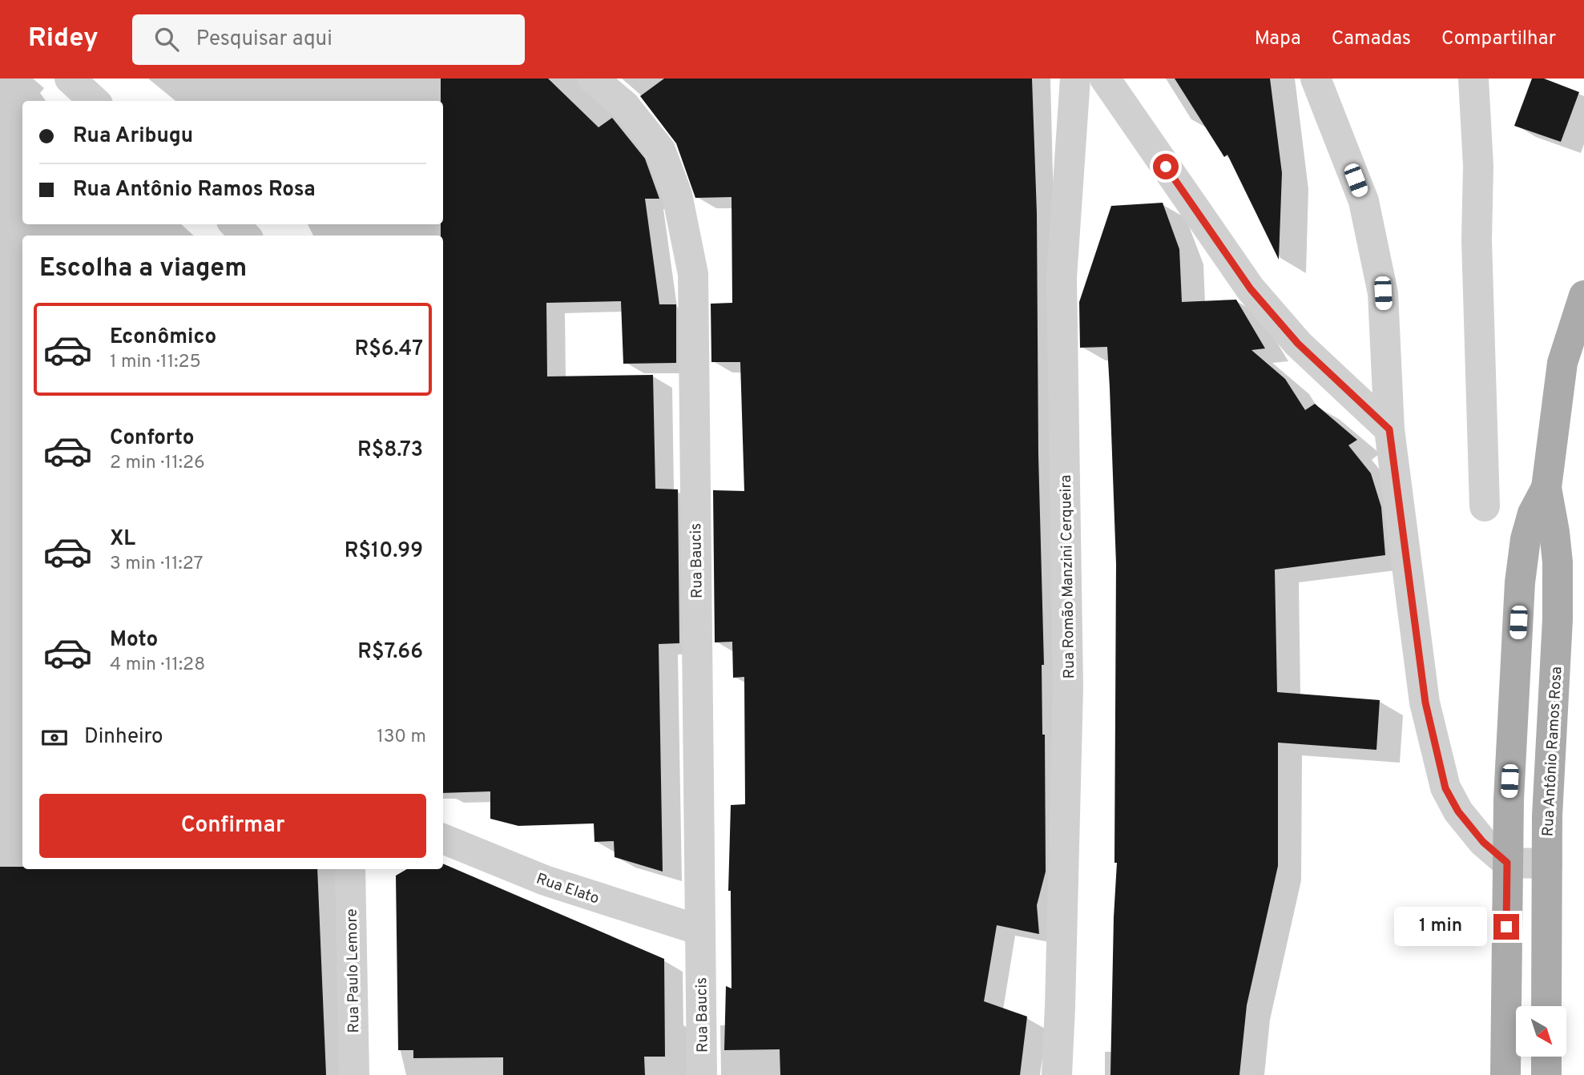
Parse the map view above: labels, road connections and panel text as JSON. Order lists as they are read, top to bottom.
{
  "streets": {
    "main road": ["Rua Antônio Ramos Rosa"],
    "street": [
      "Rua Baucis",
      "Rua Romão Manzini Cerqueira",
      "Rua Elato",
      "Rua Paulo Lemore"
    ]
  },
  "crossings": [
    ["Rua Baucis", "Rua Elato"]
  ],
  "north": "bottom right",
  "page": {
    "header": "Ridey",
    "search": "Pesquisar aqui",
    "nav": ["Mapa", "Camadas", "Compartilhar"],
    "banner": ["Rua Aribugu", "Rua Antônio Ramos Rosa"],
    "heading": "Escolha a viagem",
    "list": [
      {
        "name": "Econômico",
        "note": "1 min · 11:25",
        "value": "R$6.47"
      },
      {
        "name": "Conforto",
        "note": "2 min · 11:26",
        "value": "R$8.73"
      },
      {
        "name": "XL",
        "note": "3 min · 11:27",
        "value": "R$10.99"
      },
      {
        "name": "Moto",
        "note": "4 min · 11:28",
        "value": "R$7.66"
      }
    ],
    "pay": ["Dinheiro", "130 m"],
    "buttons": "Confirmar",
    "bubble": "1 min"
  }
}
